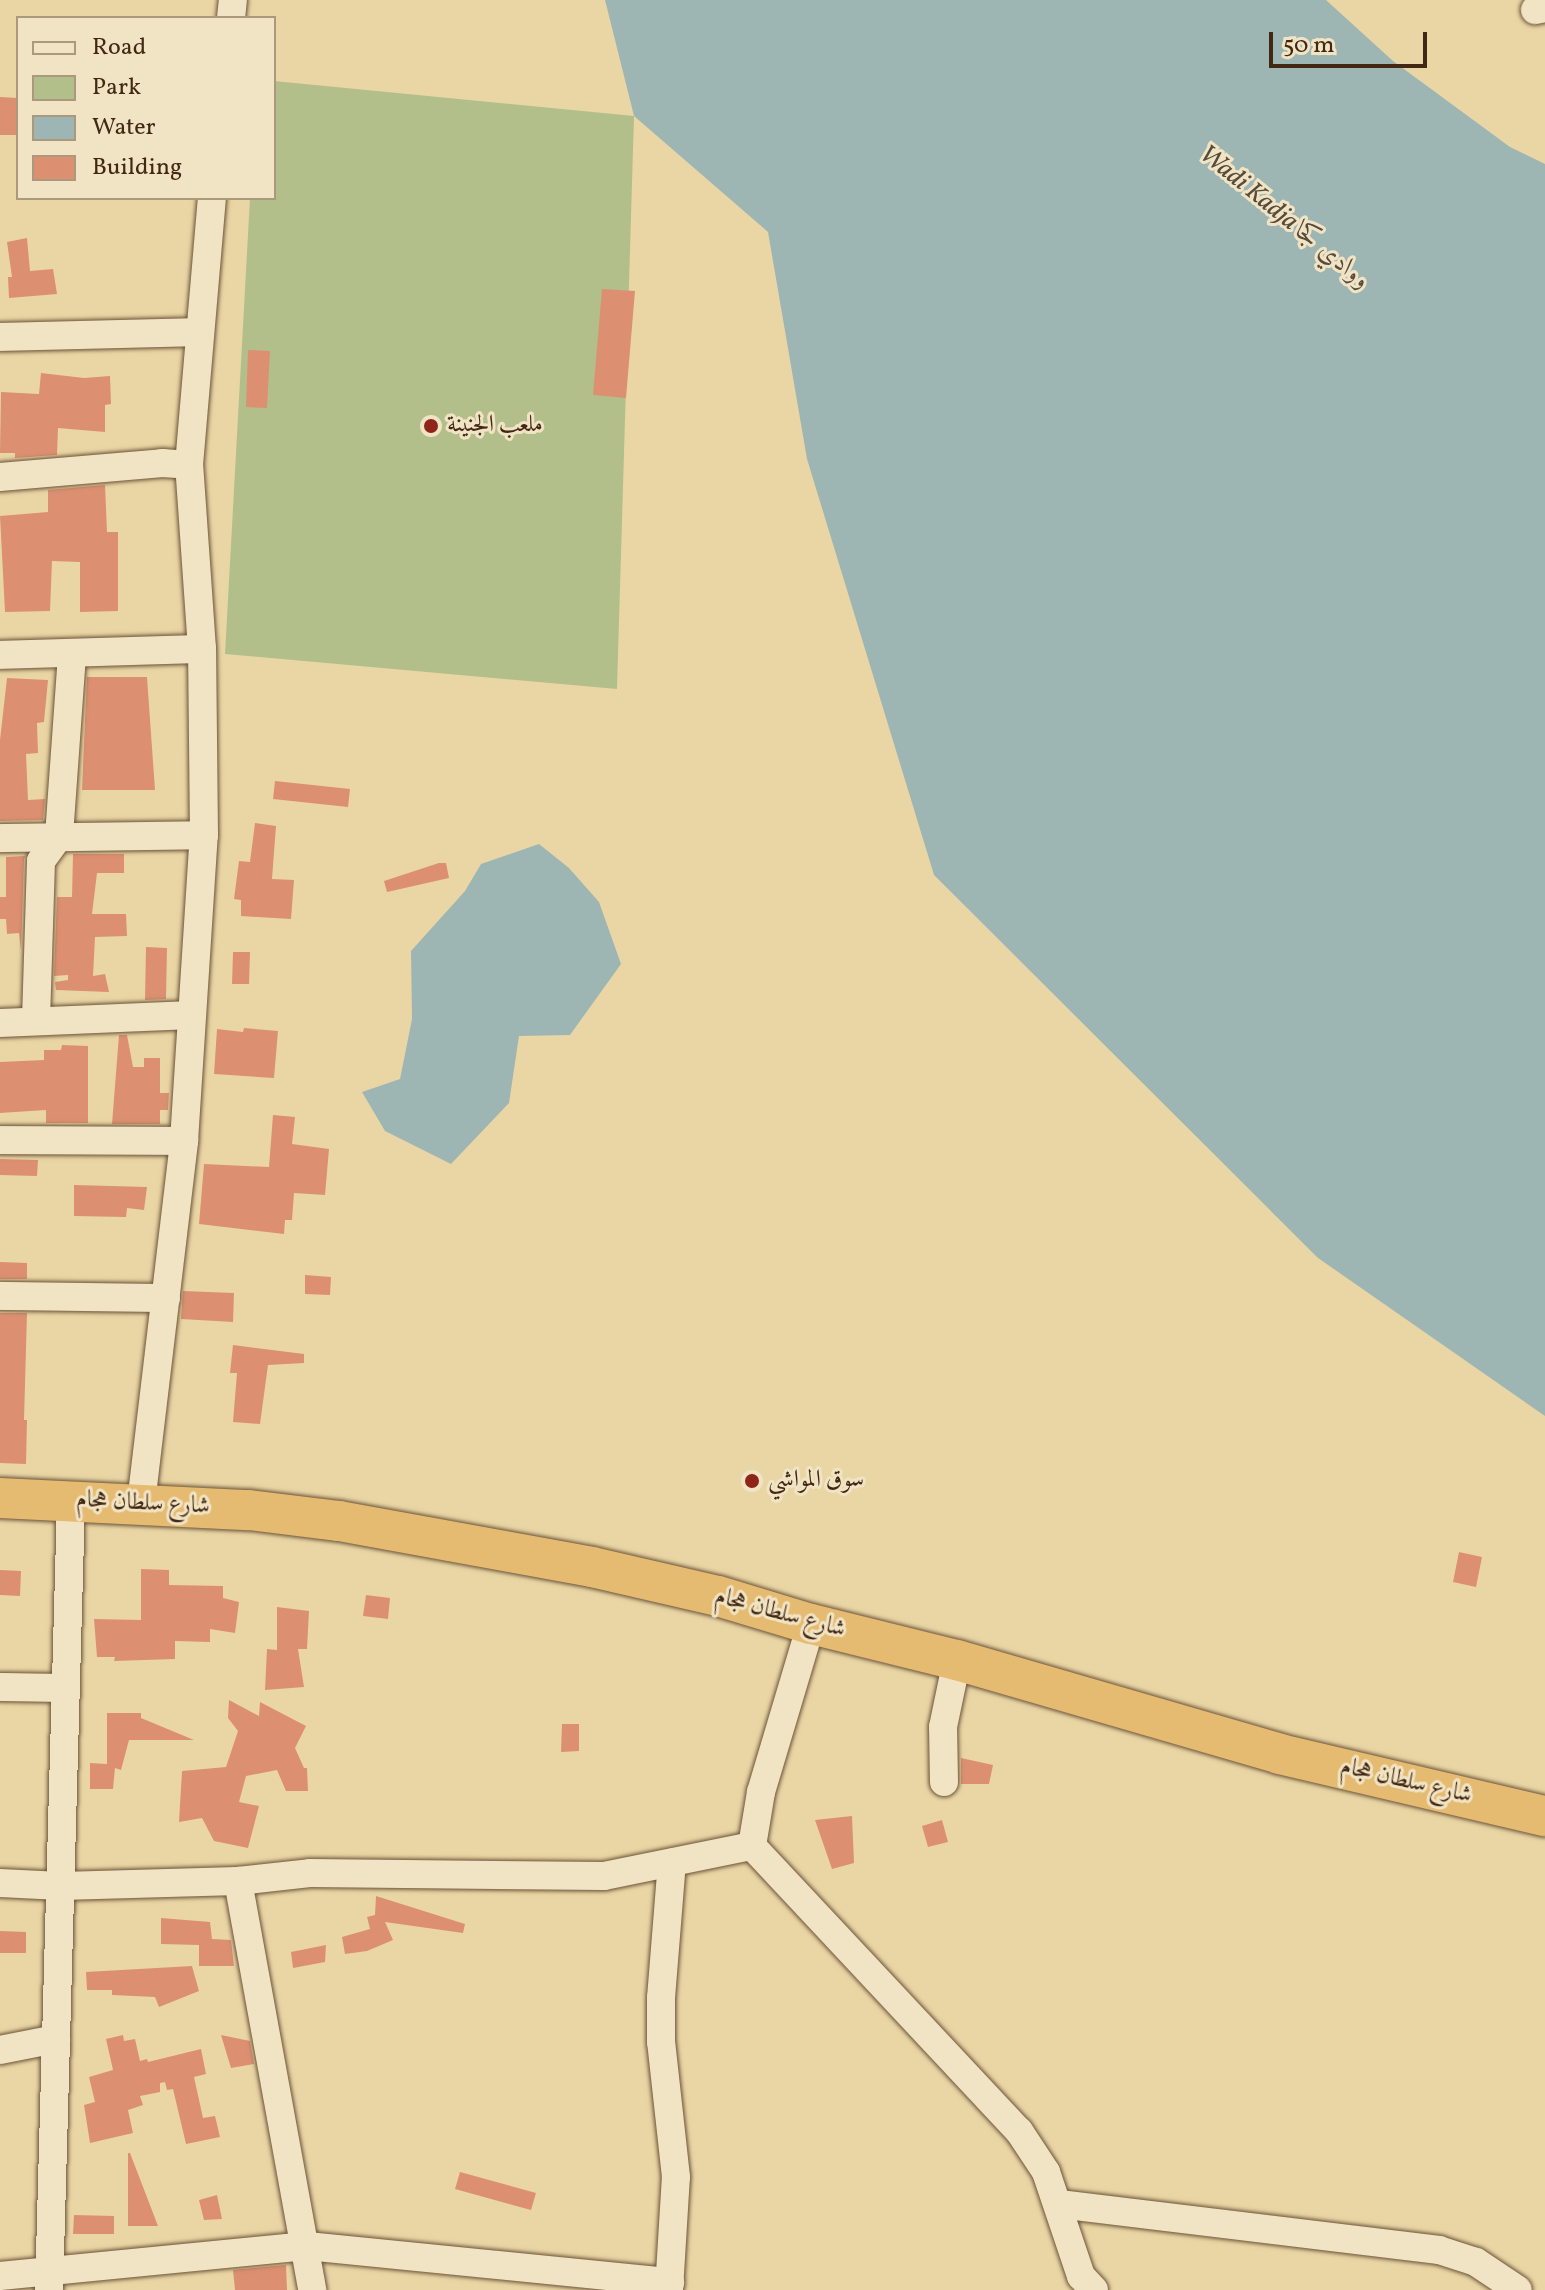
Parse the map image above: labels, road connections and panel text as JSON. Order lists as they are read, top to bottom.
{
  "streets": {
    "highway": ["شارع سلطان هجام"]
  },
  "water": ["Wadi Kadja ووادي كجا"],
  "places": ["ملعب الجنينة", "سوق المواشي"],
  "legend": [
    "Road",
    "Park",
    "Water",
    "Building"
  ],
  "scale_bar": "50 m"
}
